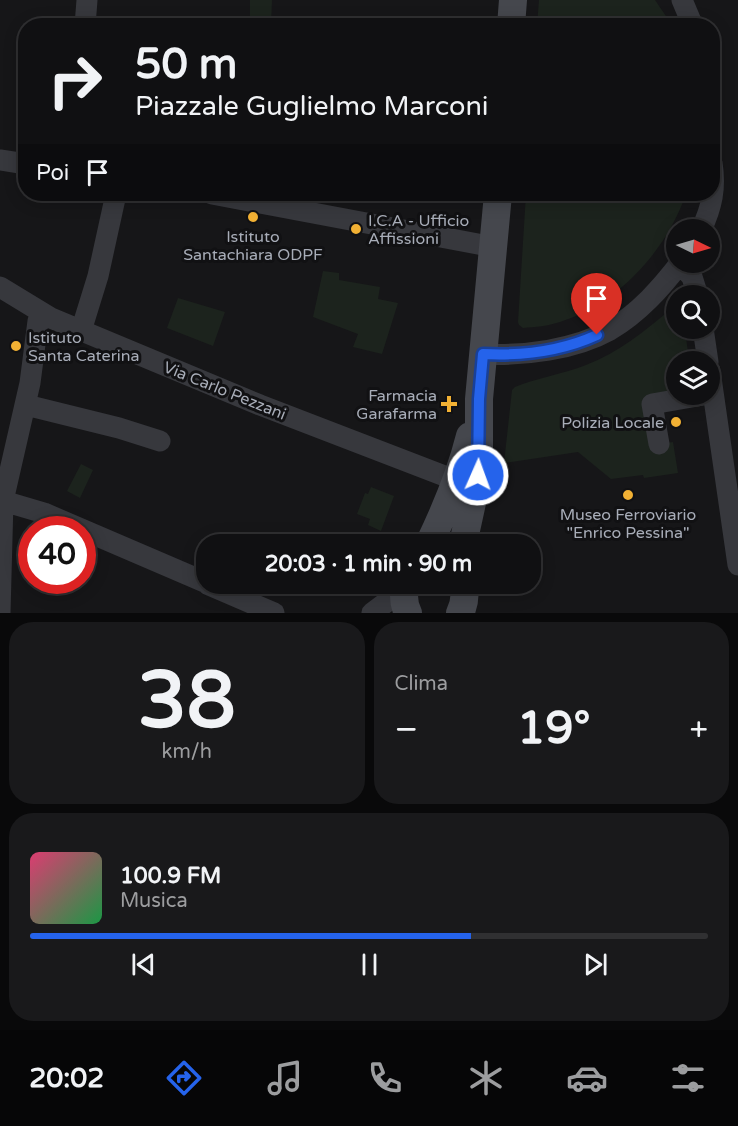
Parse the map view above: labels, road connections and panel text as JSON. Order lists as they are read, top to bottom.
{
  "streets": {
    "street": ["Via Carlo Pezzani"]
  },
  "places": {
    "other": [
      "Istituto Santachiara ODPF",
      "I.C.A - Ufficio Affissioni",
      "Istituto Santa Caterina",
      "Polizia Locale",
      "Museo Ferroviario \"Enrico Pessina\""
    ],
    "health": ["Farmacia Garafarma"]
  },
  "north": "right",
  "page": {
    "turn": ["50 m", "Piazzale Guglielmo Marconi"],
    "then": "Poi",
    "limit": "40",
    "trip": "20:03 · 1 min · 90 m",
    "tile": [
      ["38", "km/h"],
      "Clima"
    ],
    "heat": ["−", "19°", "+"],
    "song": ["100.9 FM", "Musica"],
    "tabs": "20:02"
  }
}
